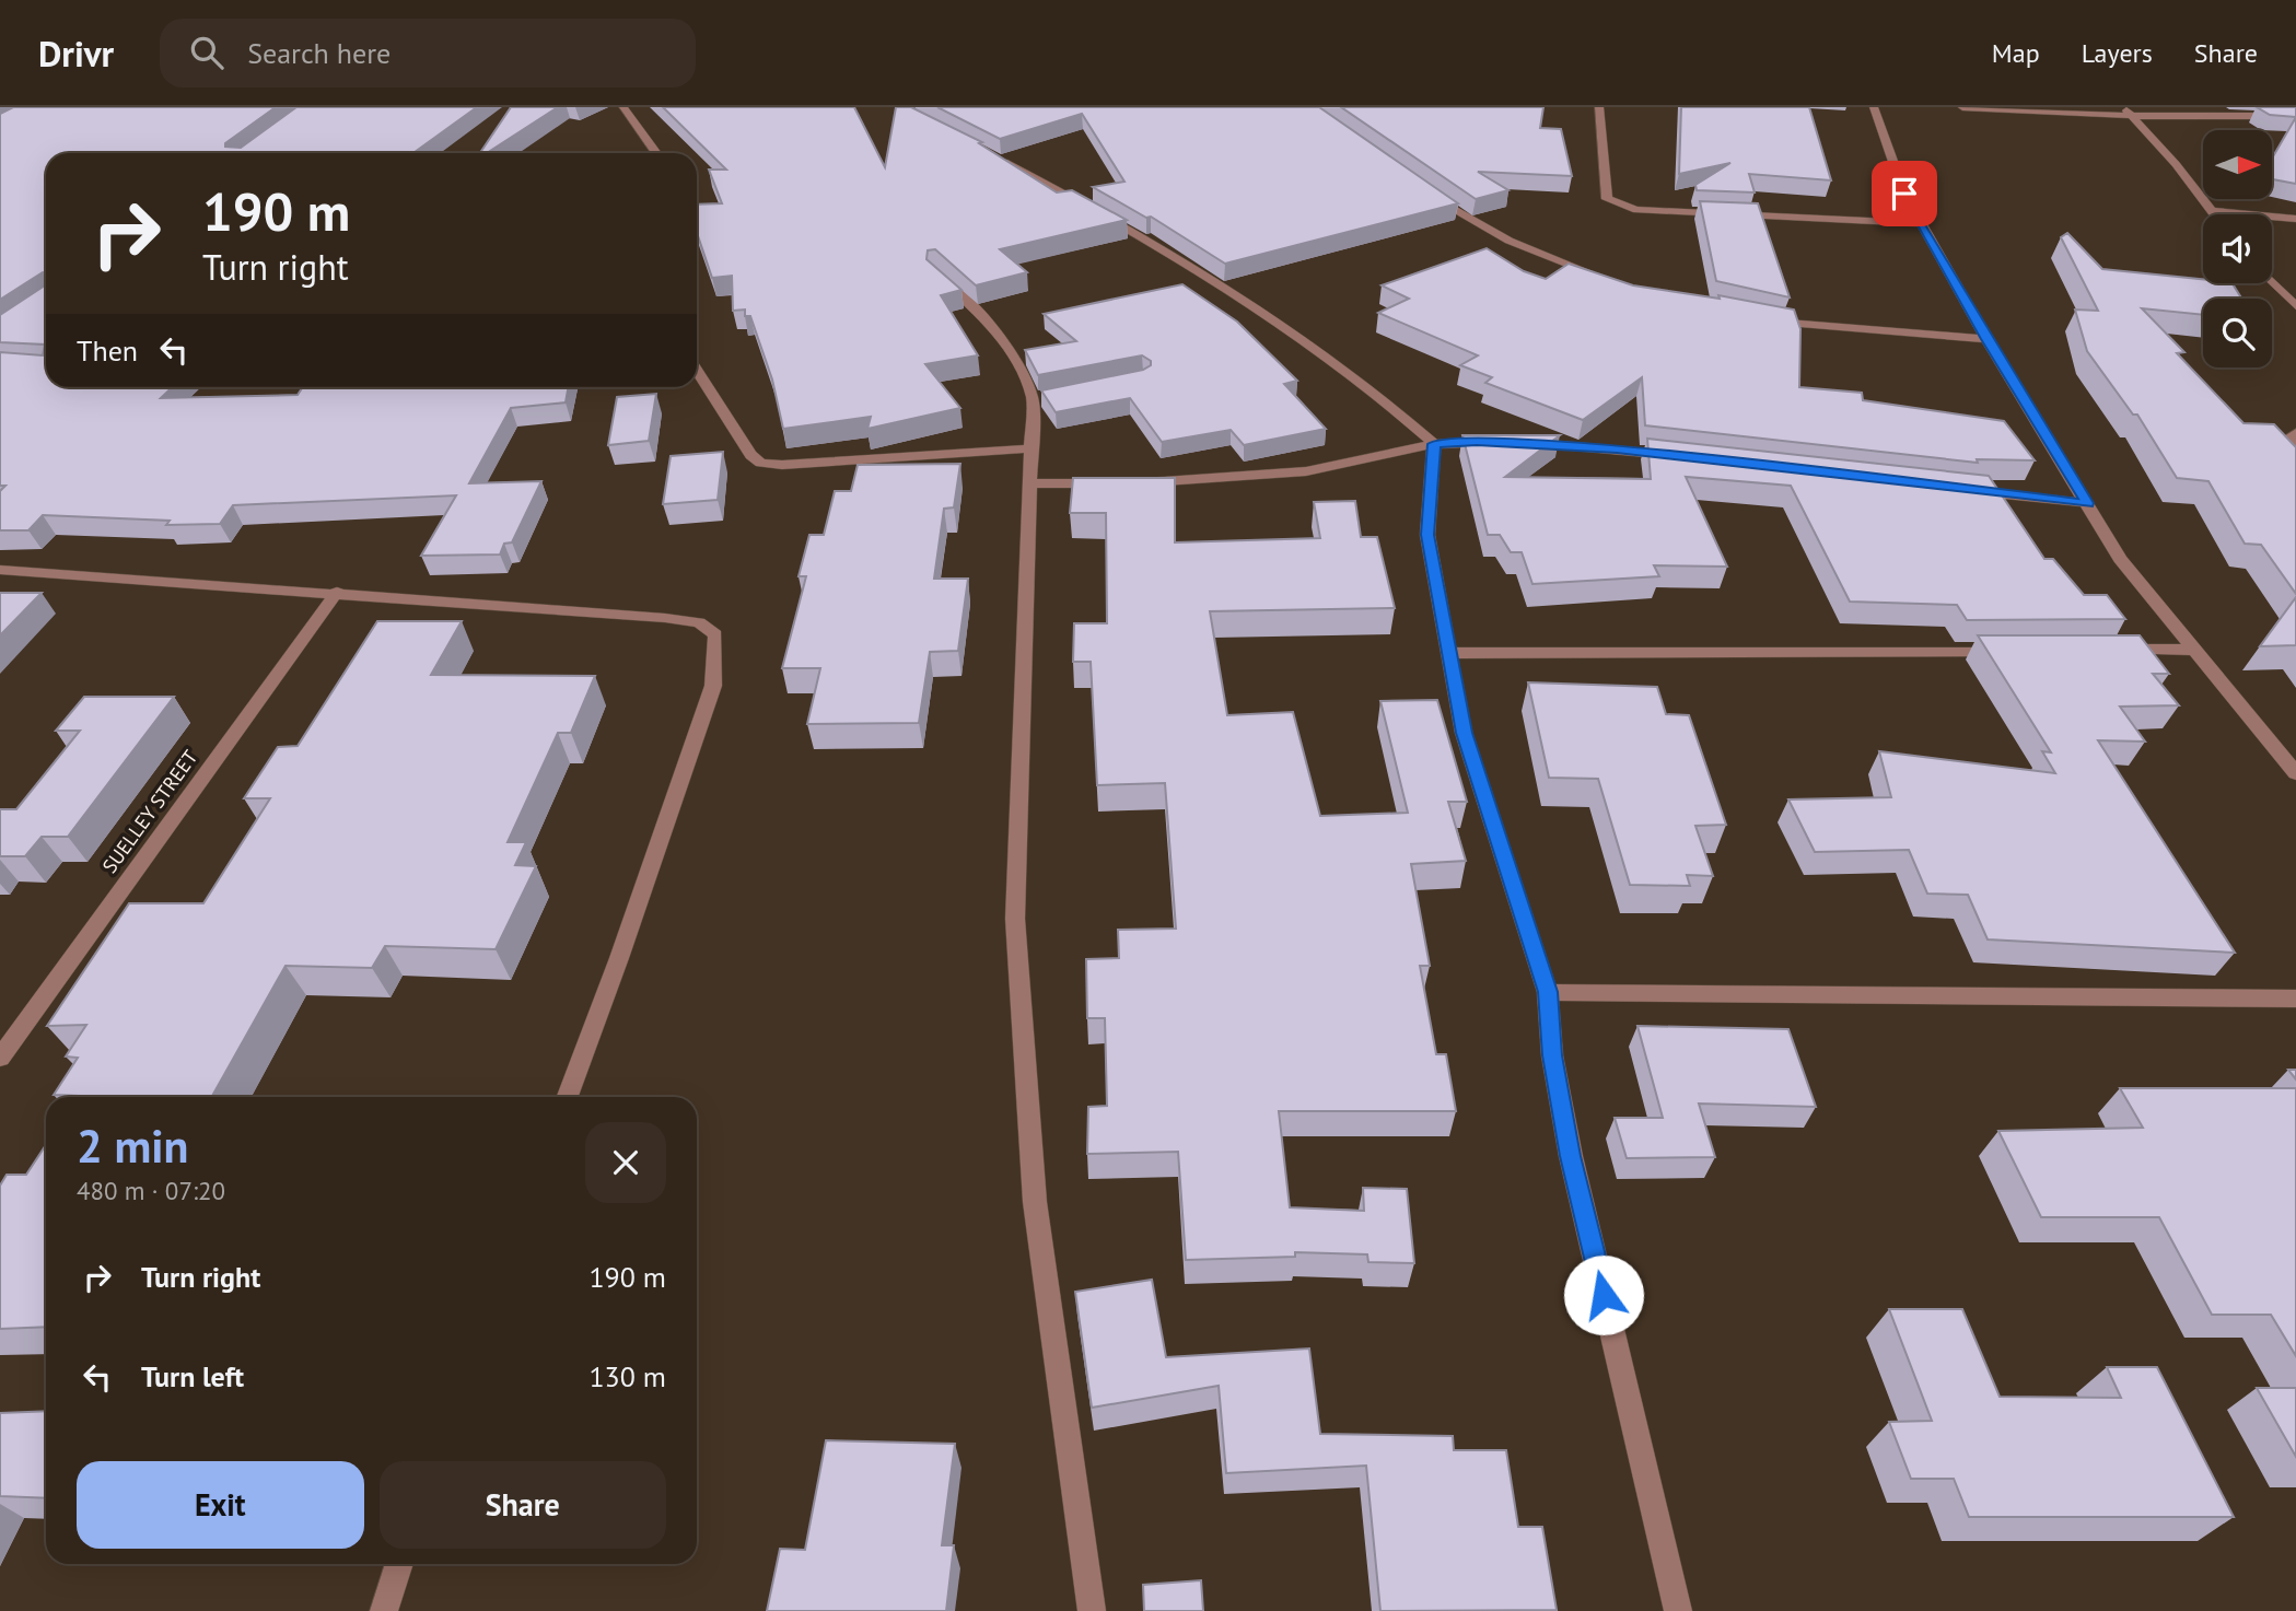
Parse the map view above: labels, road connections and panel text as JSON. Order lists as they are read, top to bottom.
{
  "streets": {
    "street": ["SUELLEY STREET"]
  },
  "north": "right",
  "page": {
    "header": "Drivr",
    "search": "Search here",
    "nav": ["Map", "Layers", "Share"],
    "turn": ["190 m", "Turn right"],
    "then": "Then",
    "heading": ["2 min", "480 m · 07:20"],
    "list": [
      {
        "name": "Turn right",
        "value": "190 m"
      },
      {
        "name": "Turn left",
        "value": "130 m"
      }
    ],
    "buttons": ["Exit", "Share"]
  }
}
